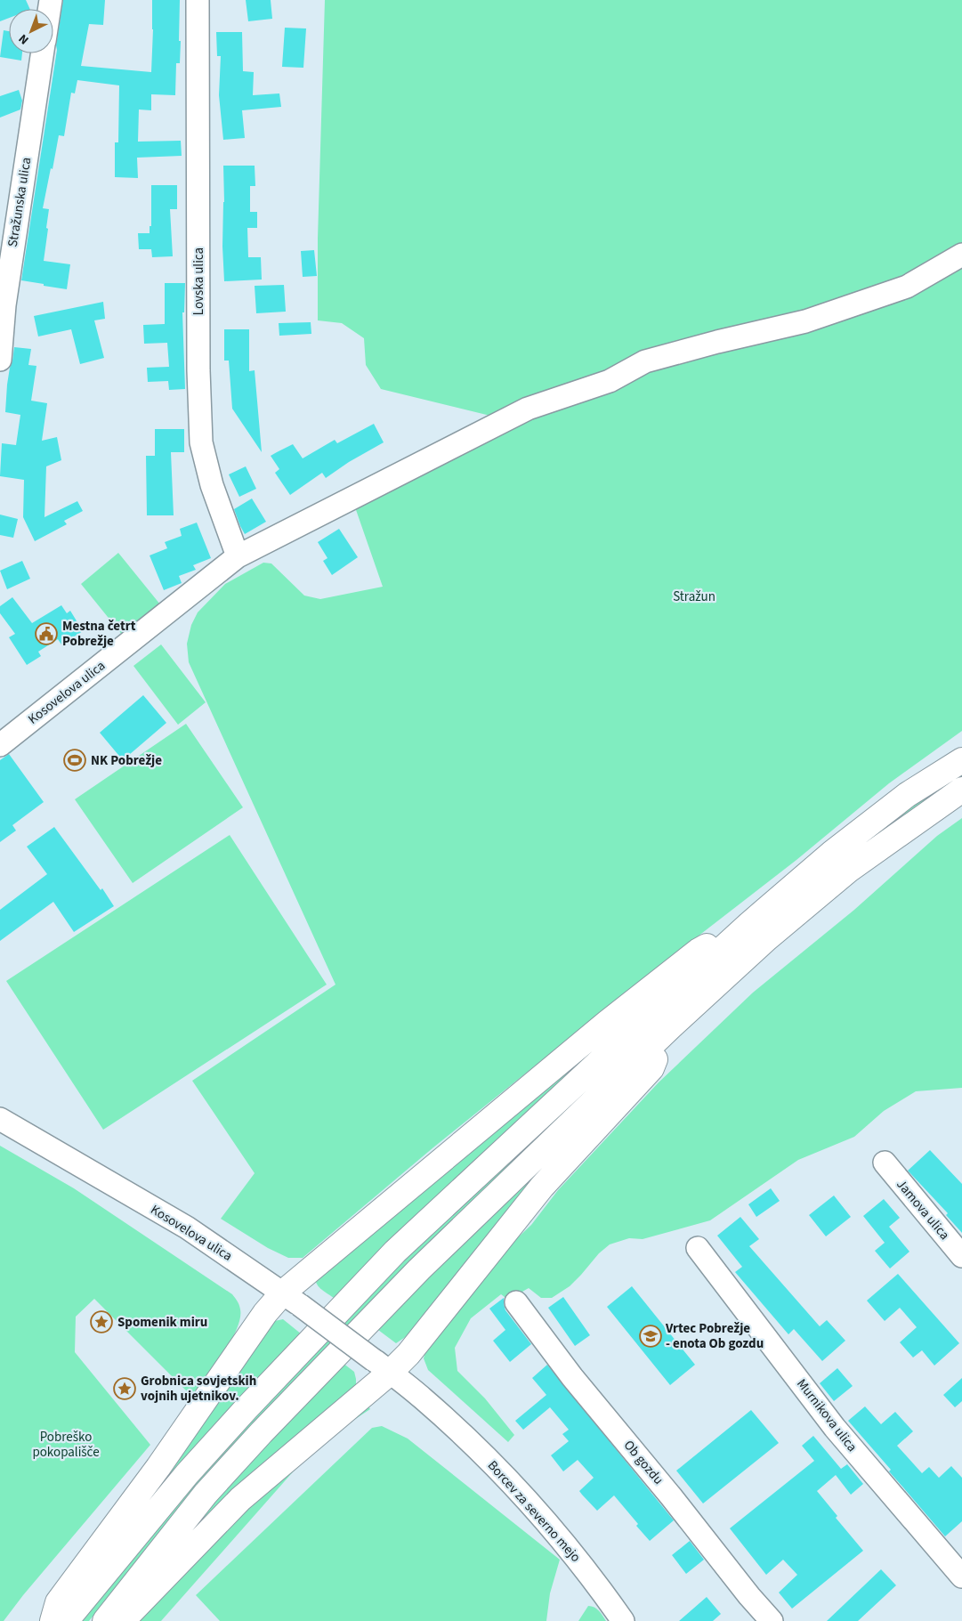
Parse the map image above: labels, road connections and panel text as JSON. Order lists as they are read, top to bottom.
{
  "streets": {
    "street": [
      "Stražunska ulica",
      "Lovska ulica",
      "Kosovelova ulica",
      "Jamova ulica",
      "Murnikova ulica",
      "Ob gozdu",
      "Borcev za severno mejo"
    ]
  },
  "crossings": [
    ["Lovska ulica", "Kosovelova ulica"],
    ["Kosovelova ulica", "Borcev za severno mejo"]
  ],
  "parks": ["Stražun", "Pobreško pokopališče"],
  "places": {
    "public building": ["Mestna četrt Pobrežje"],
    "sports": ["NK Pobrežje"],
    "place": ["Spomenik miru", "Grobnica sovjetskih vojnih ujetnikov."],
    "school or university": ["Vrtec Pobrežje - enota Ob gozdu"]
  },
  "north": "bottom left"
}
